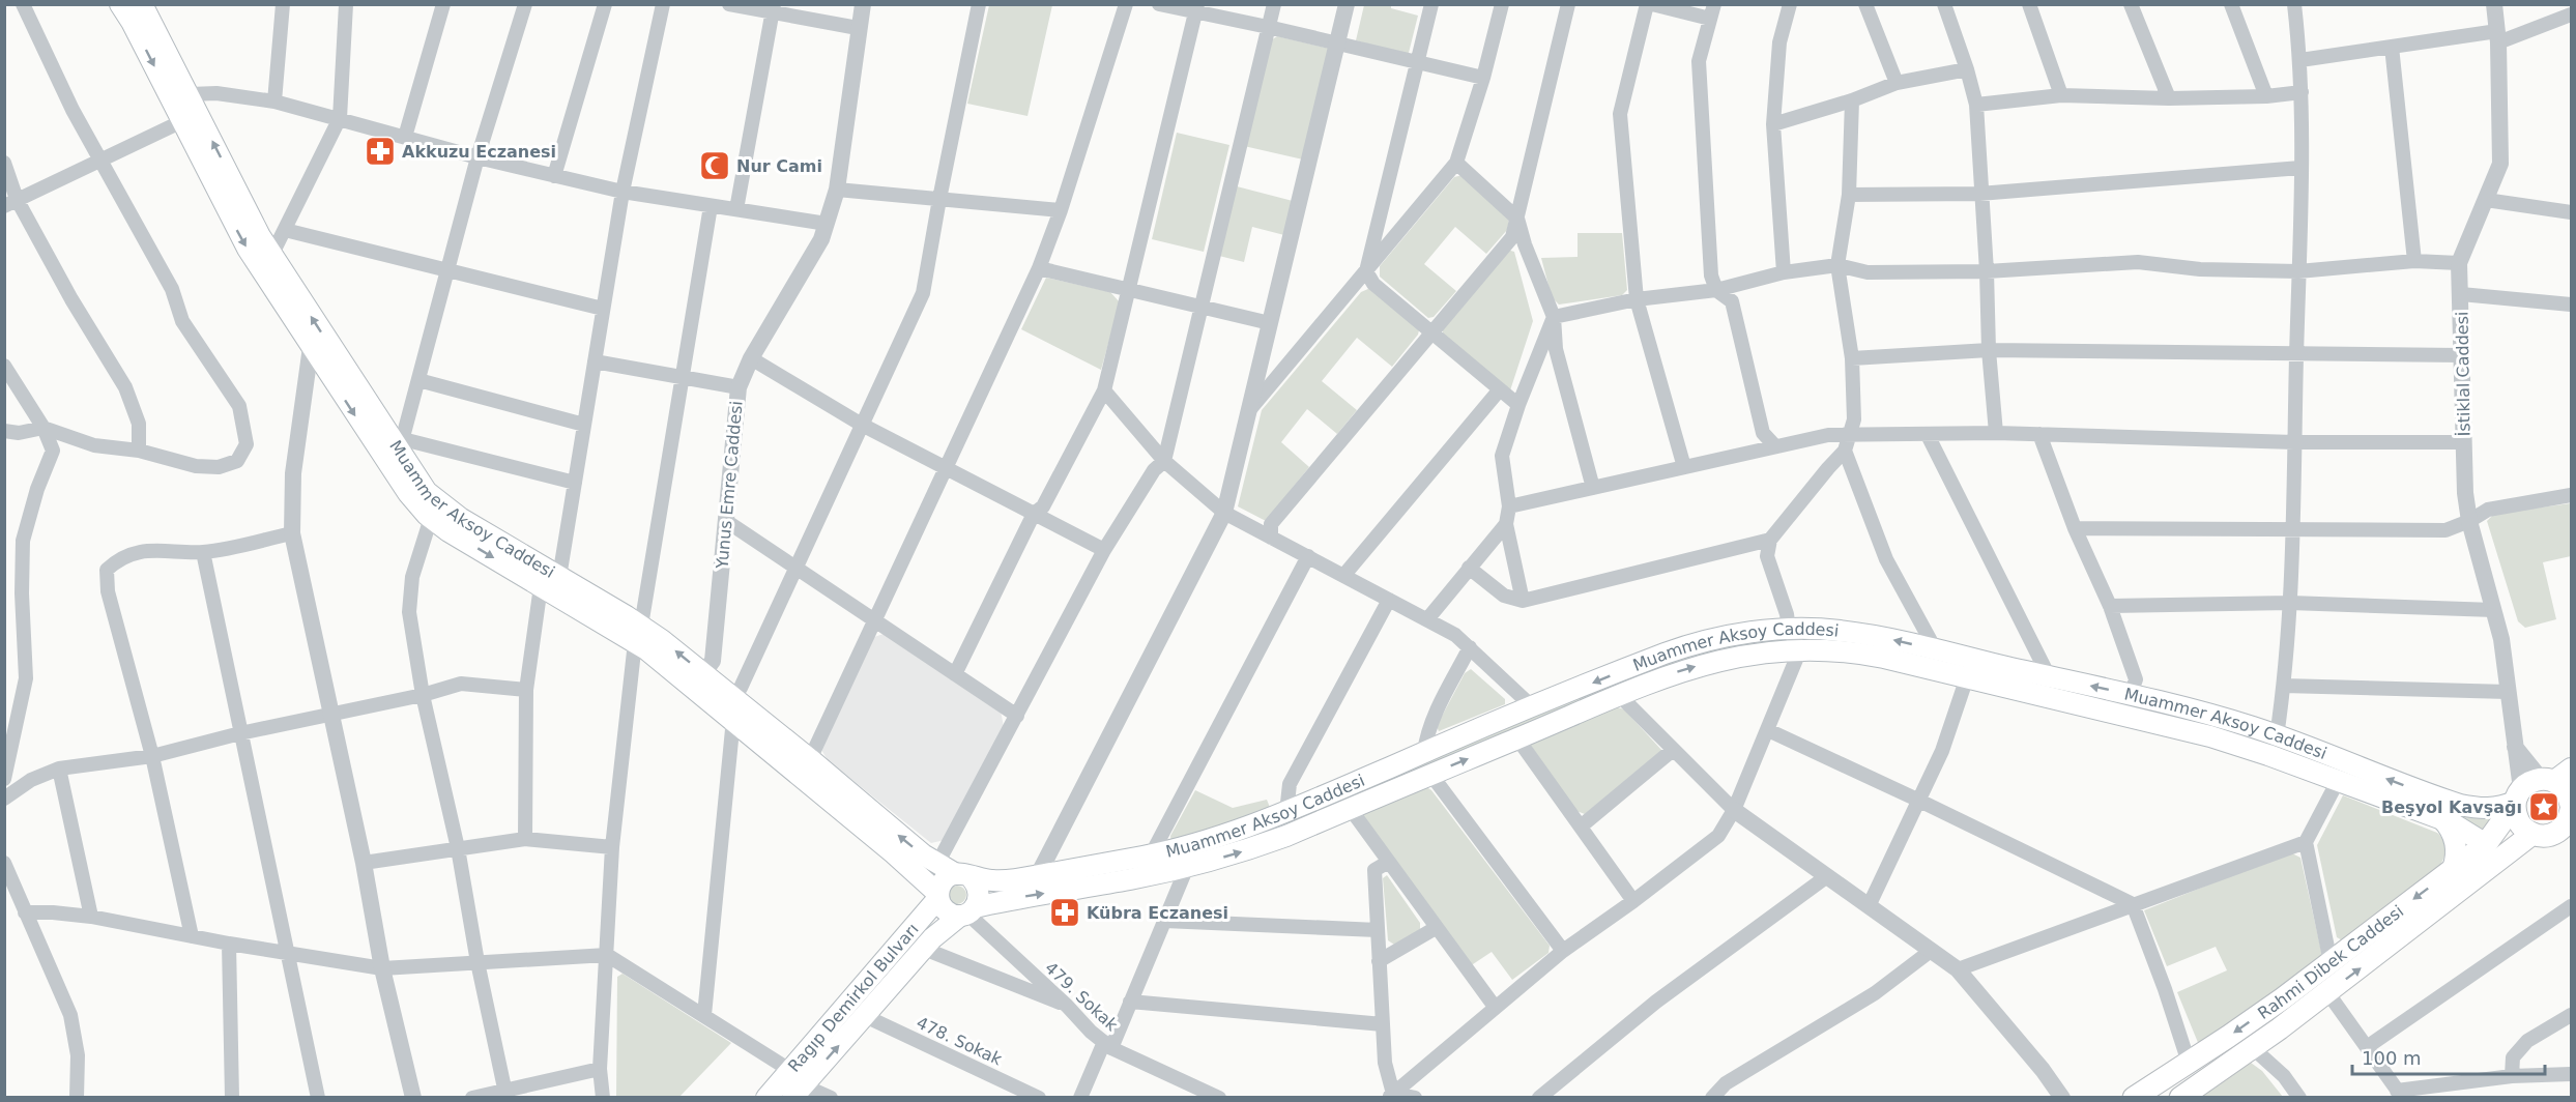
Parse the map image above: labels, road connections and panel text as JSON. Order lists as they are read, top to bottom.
{
  "streets": {
    "main road": ["Muammer Aksoy Caddesi", "Rahmi Dibek Caddesi", "Ragıp Demirkol Bulvarı"],
    "street": [
      "İstiklal Caddesi",
      "Yunus Emre Caddesi",
      "479. Sokak",
      "478. Sokak"
    ]
  },
  "crossings": [
    ["İstiklal Caddesi", "Muammer Aksoy Caddesi"],
    ["İstiklal Caddesi", "Rahmi Dibek Caddesi"],
    ["Yunus Emre Caddesi", "Muammer Aksoy Caddesi"],
    ["Muammer Aksoy Caddesi", "Rahmi Dibek Caddesi"],
    ["Muammer Aksoy Caddesi", "479. Sokak"],
    ["Muammer Aksoy Caddesi", "Ragıp Demirkol Bulvarı"],
    ["479. Sokak", "Ragıp Demirkol Bulvarı"],
    ["Ragıp Demirkol Bulvarı", "478. Sokak"]
  ],
  "places": {
    "pharmacy": ["Akkuzu Eczanesi", "Kübra Eczanesi"],
    "mosque": ["Nur Cami"],
    "place": ["Beşyol Kavşağı"]
  },
  "scale_bar": "100 m"
}
